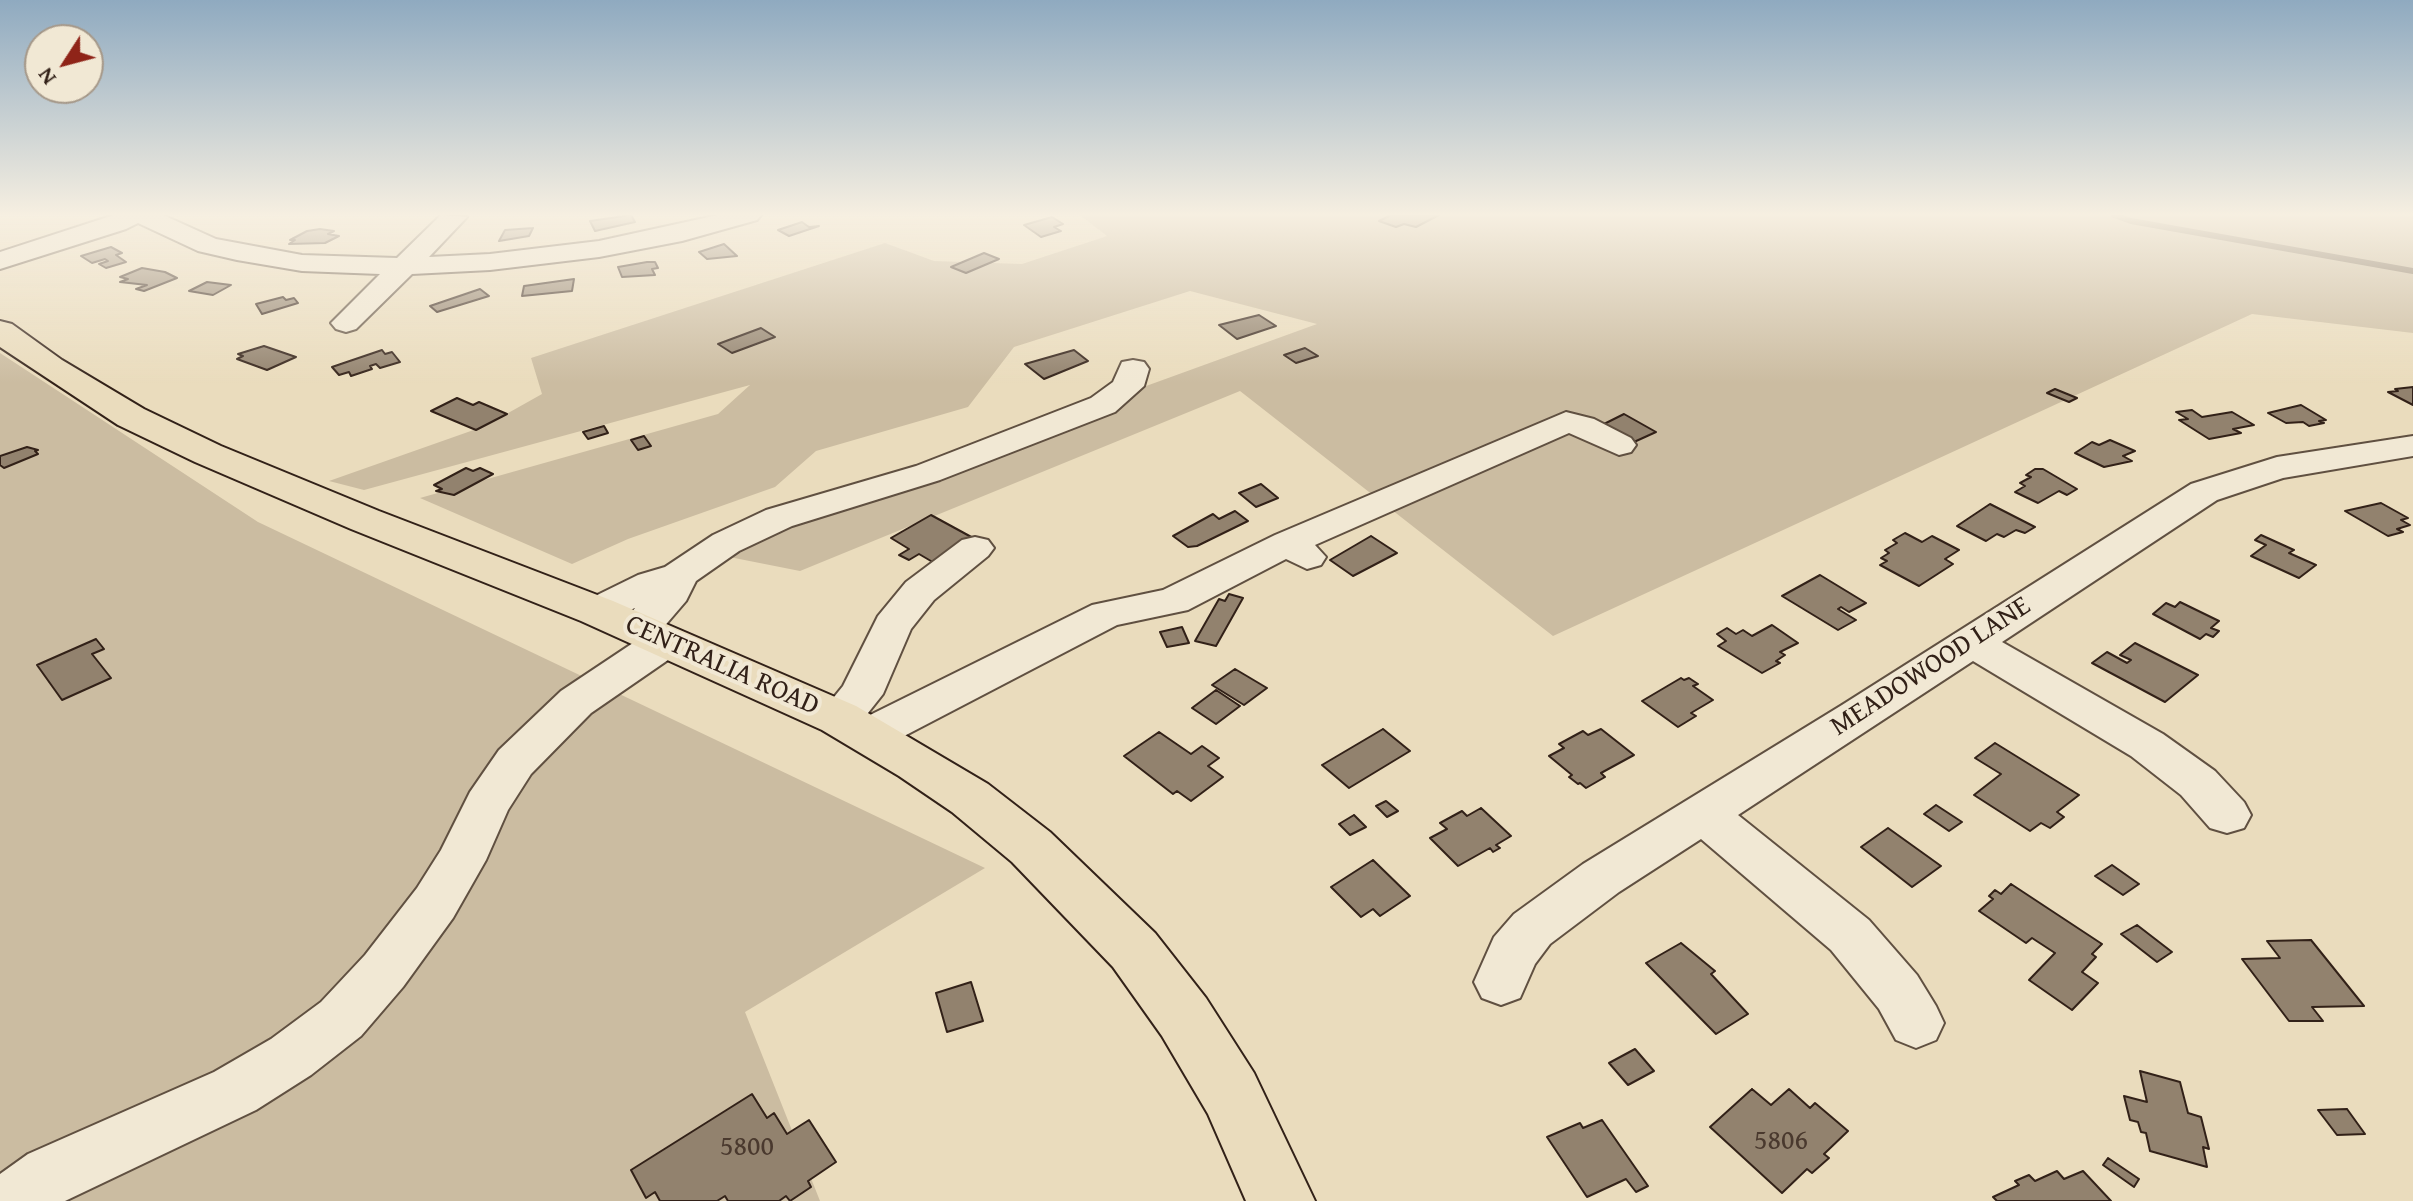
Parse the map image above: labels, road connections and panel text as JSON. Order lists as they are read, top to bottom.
{
  "streets": {
    "main road": ["CENTRALIA ROAD"],
    "street": ["MEADOWOOD LANE"]
  },
  "house_numbers": ["5806", "5800"],
  "north": "bottom left"
}
